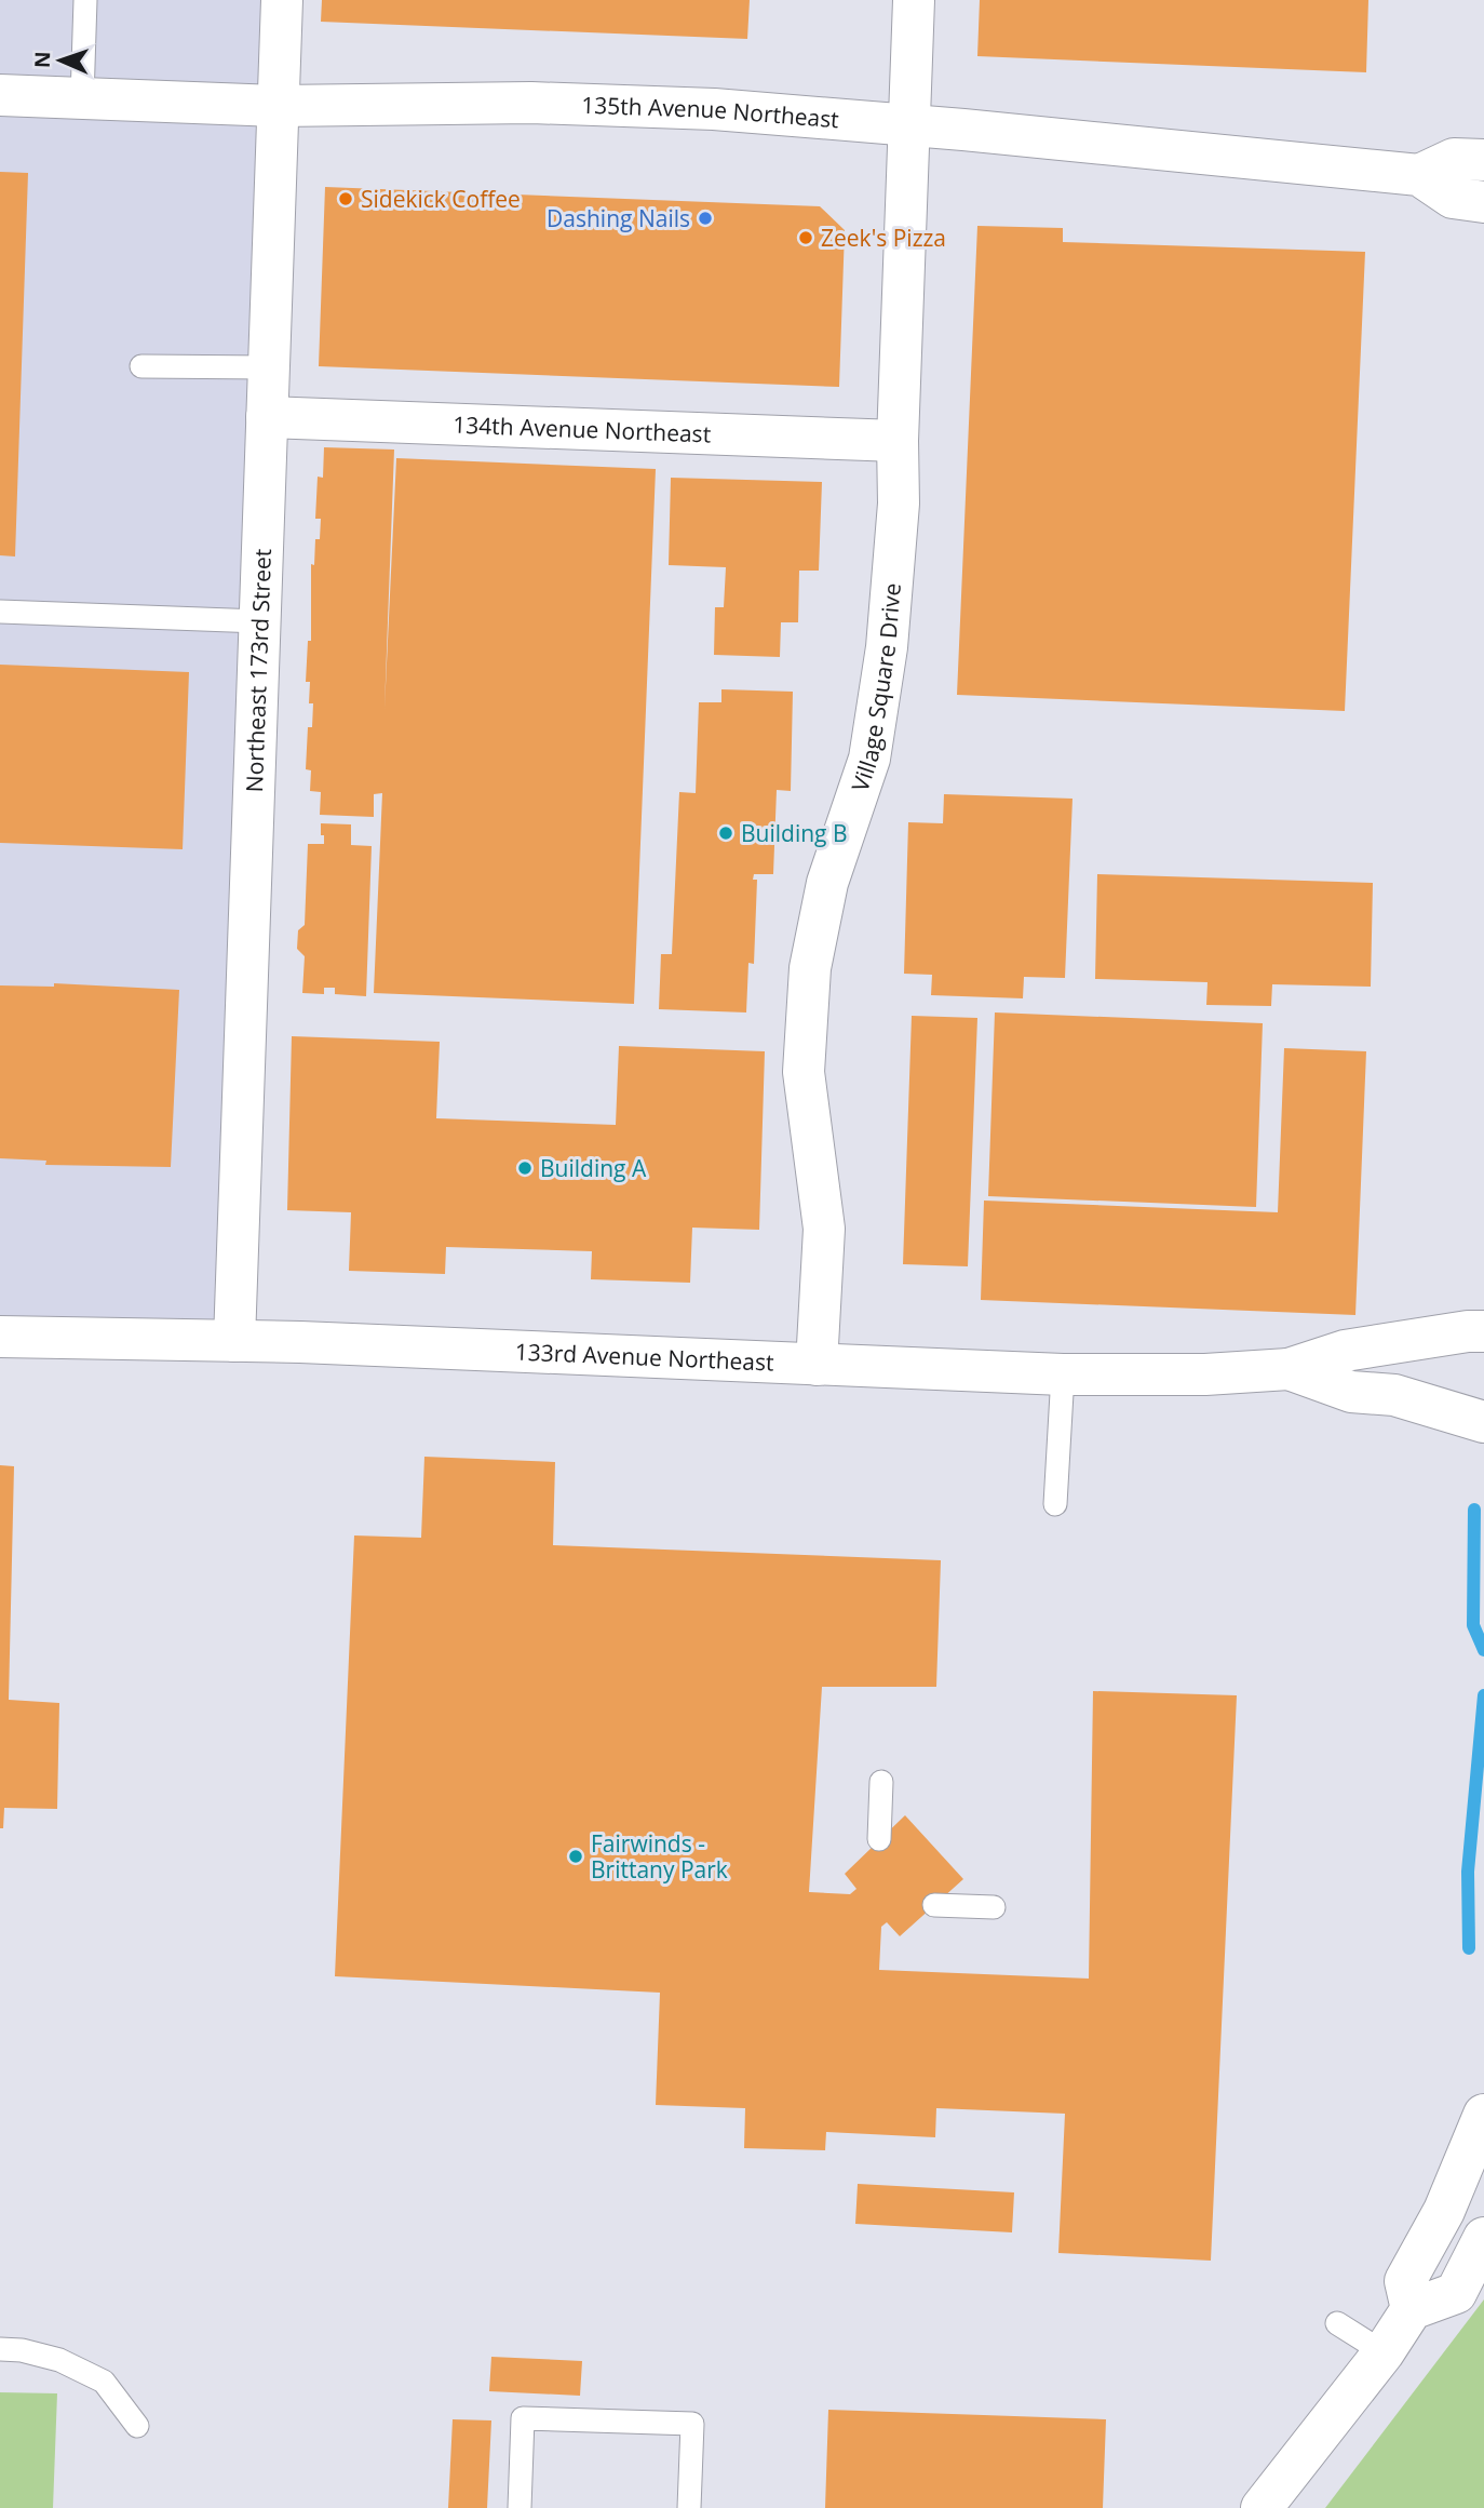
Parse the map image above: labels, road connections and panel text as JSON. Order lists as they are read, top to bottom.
{
  "streets": {
    "street": [
      "135th Avenue Northeast",
      "134th Avenue Northeast",
      "Northeast 173rd Street",
      "Village Square Drive",
      "133rd Avenue Northeast"
    ]
  },
  "crossings": [
    ["135th Avenue Northeast", "Northeast 173rd Street"],
    ["135th Avenue Northeast", "Village Square Drive"],
    ["134th Avenue Northeast", "Northeast 173rd Street"],
    ["134th Avenue Northeast", "Village Square Drive"],
    ["Northeast 173rd Street", "133rd Avenue Northeast"],
    ["Village Square Drive", "133rd Avenue Northeast"]
  ],
  "places": [
    "Sidekick Coffee",
    "Dashing Nails",
    "Zeek's Pizza",
    "Building B",
    "Building A",
    "Fairwinds - Brittany Park"
  ],
  "north": "left"
}
